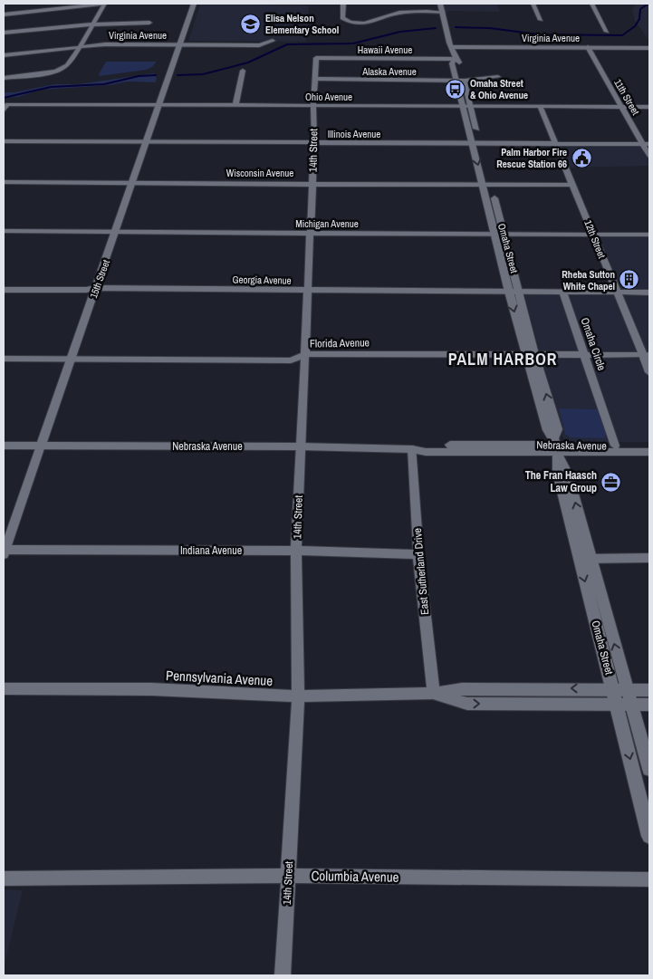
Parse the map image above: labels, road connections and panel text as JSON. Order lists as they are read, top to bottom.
{
  "streets": {
    "street": [
      "Virginia Avenue",
      "Hawaii Avenue",
      "Alaska Avenue",
      "Ohio Avenue",
      "11th Street",
      "Illinois Avenue",
      "14th Street",
      "Wisconsin Avenue",
      "Michigan Avenue",
      "12th Street",
      "Omaha Street",
      "15th Street",
      "Georgia Avenue",
      "Florida Avenue",
      "Omaha Circle",
      "Nebraska Avenue",
      "Indiana Avenue",
      "East Sutherland Drive",
      "Pennsylvania Avenue",
      "Columbia Avenue"
    ]
  },
  "crossings": [
    ["Virginia Avenue", "11th Street"],
    ["Virginia Avenue", "Omaha Street"],
    ["Virginia Avenue", "15th Street"],
    ["Hawaii Avenue", "14th Street"],
    ["Hawaii Avenue", "Omaha Street"],
    ["Alaska Avenue", "14th Street"],
    ["Alaska Avenue", "Omaha Street"],
    ["Ohio Avenue", "11th Street"],
    ["Ohio Avenue", "14th Street"],
    ["Ohio Avenue", "12th Street"],
    ["Ohio Avenue", "Omaha Street"],
    ["Ohio Avenue", "15th Street"],
    ["11th Street", "Illinois Avenue"],
    ["Illinois Avenue", "14th Street"],
    ["Illinois Avenue", "12th Street"],
    ["Illinois Avenue", "Omaha Street"],
    ["Illinois Avenue", "15th Street"],
    ["14th Street", "Wisconsin Avenue"],
    ["14th Street", "Michigan Avenue"],
    ["14th Street", "Georgia Avenue"],
    ["14th Street", "Florida Avenue"],
    ["14th Street", "Nebraska Avenue"],
    ["14th Street", "Indiana Avenue"],
    ["14th Street", "Pennsylvania Avenue"],
    ["14th Street", "Columbia Avenue"],
    ["Wisconsin Avenue", "12th Street"],
    ["Wisconsin Avenue", "Omaha Street"],
    ["Wisconsin Avenue", "15th Street"],
    ["Michigan Avenue", "12th Street"],
    ["Michigan Avenue", "Omaha Street"],
    ["Michigan Avenue", "15th Street"],
    ["12th Street", "Florida Avenue"],
    ["Omaha Street", "Georgia Avenue"],
    ["Omaha Street", "Florida Avenue"],
    ["Omaha Street", "Nebraska Avenue"],
    ["Omaha Street", "Pennsylvania Avenue"],
    ["15th Street", "Georgia Avenue"],
    ["15th Street", "Florida Avenue"],
    ["15th Street", "Nebraska Avenue"],
    ["15th Street", "Indiana Avenue"],
    ["Florida Avenue", "Omaha Circle"],
    ["Omaha Circle", "Nebraska Avenue"],
    ["Nebraska Avenue", "East Sutherland Drive"],
    ["Indiana Avenue", "East Sutherland Drive"],
    ["East Sutherland Drive", "Pennsylvania Avenue"]
  ],
  "districts": ["PALM HARBOR"],
  "places": {
    "school or university": ["Elisa Nelson Elementary School"],
    "bus stop": ["Omaha Street & Ohio Avenue"],
    "public building": ["Palm Harbor Fire Rescue Station 66"],
    "building": ["Rheba Sutton White Chapel"],
    "office": ["The Fran Haasch Law Group"]
  }
}
